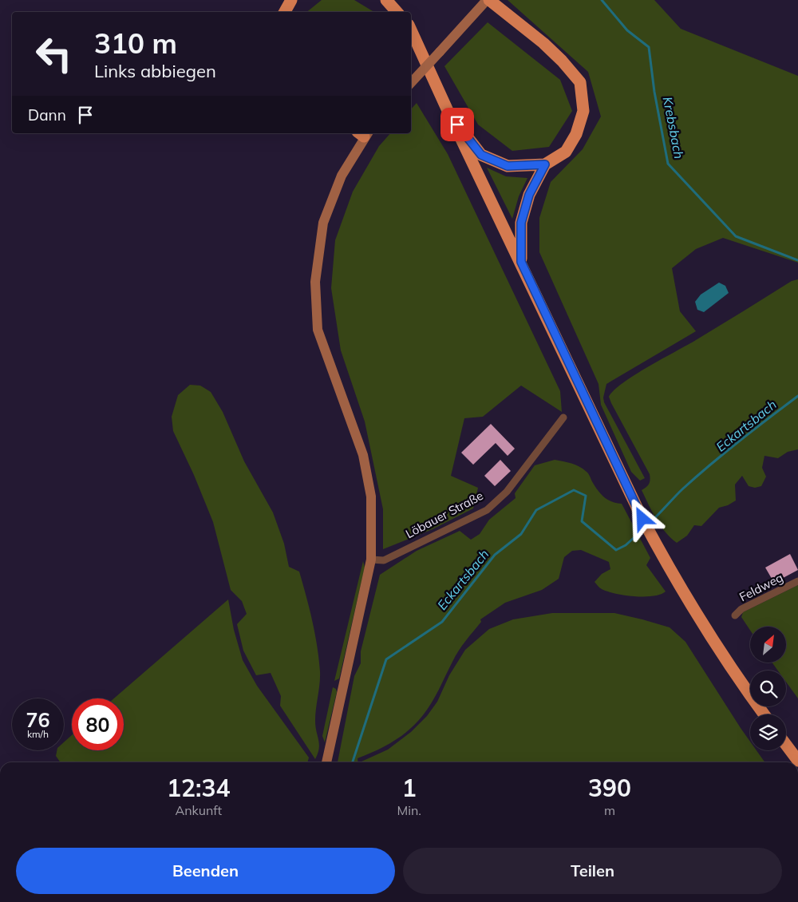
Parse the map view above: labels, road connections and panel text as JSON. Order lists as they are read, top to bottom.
{
  "streets": {
    "street": ["Löbauer Straße", "Feldweg"]
  },
  "water": ["Krebsbach", "Eckartsbach"],
  "north": "top right",
  "page": {
    "turn": ["310 m", "Links abbiegen"],
    "then": "Dann",
    "speed": "76 km/h",
    "limit": "80",
    "eta": [
      "12:34",
      "Ankunft",
      "1",
      "Min.",
      "390",
      "m"
    ],
    "buttons": ["Beenden", "Teilen"]
  }
}
